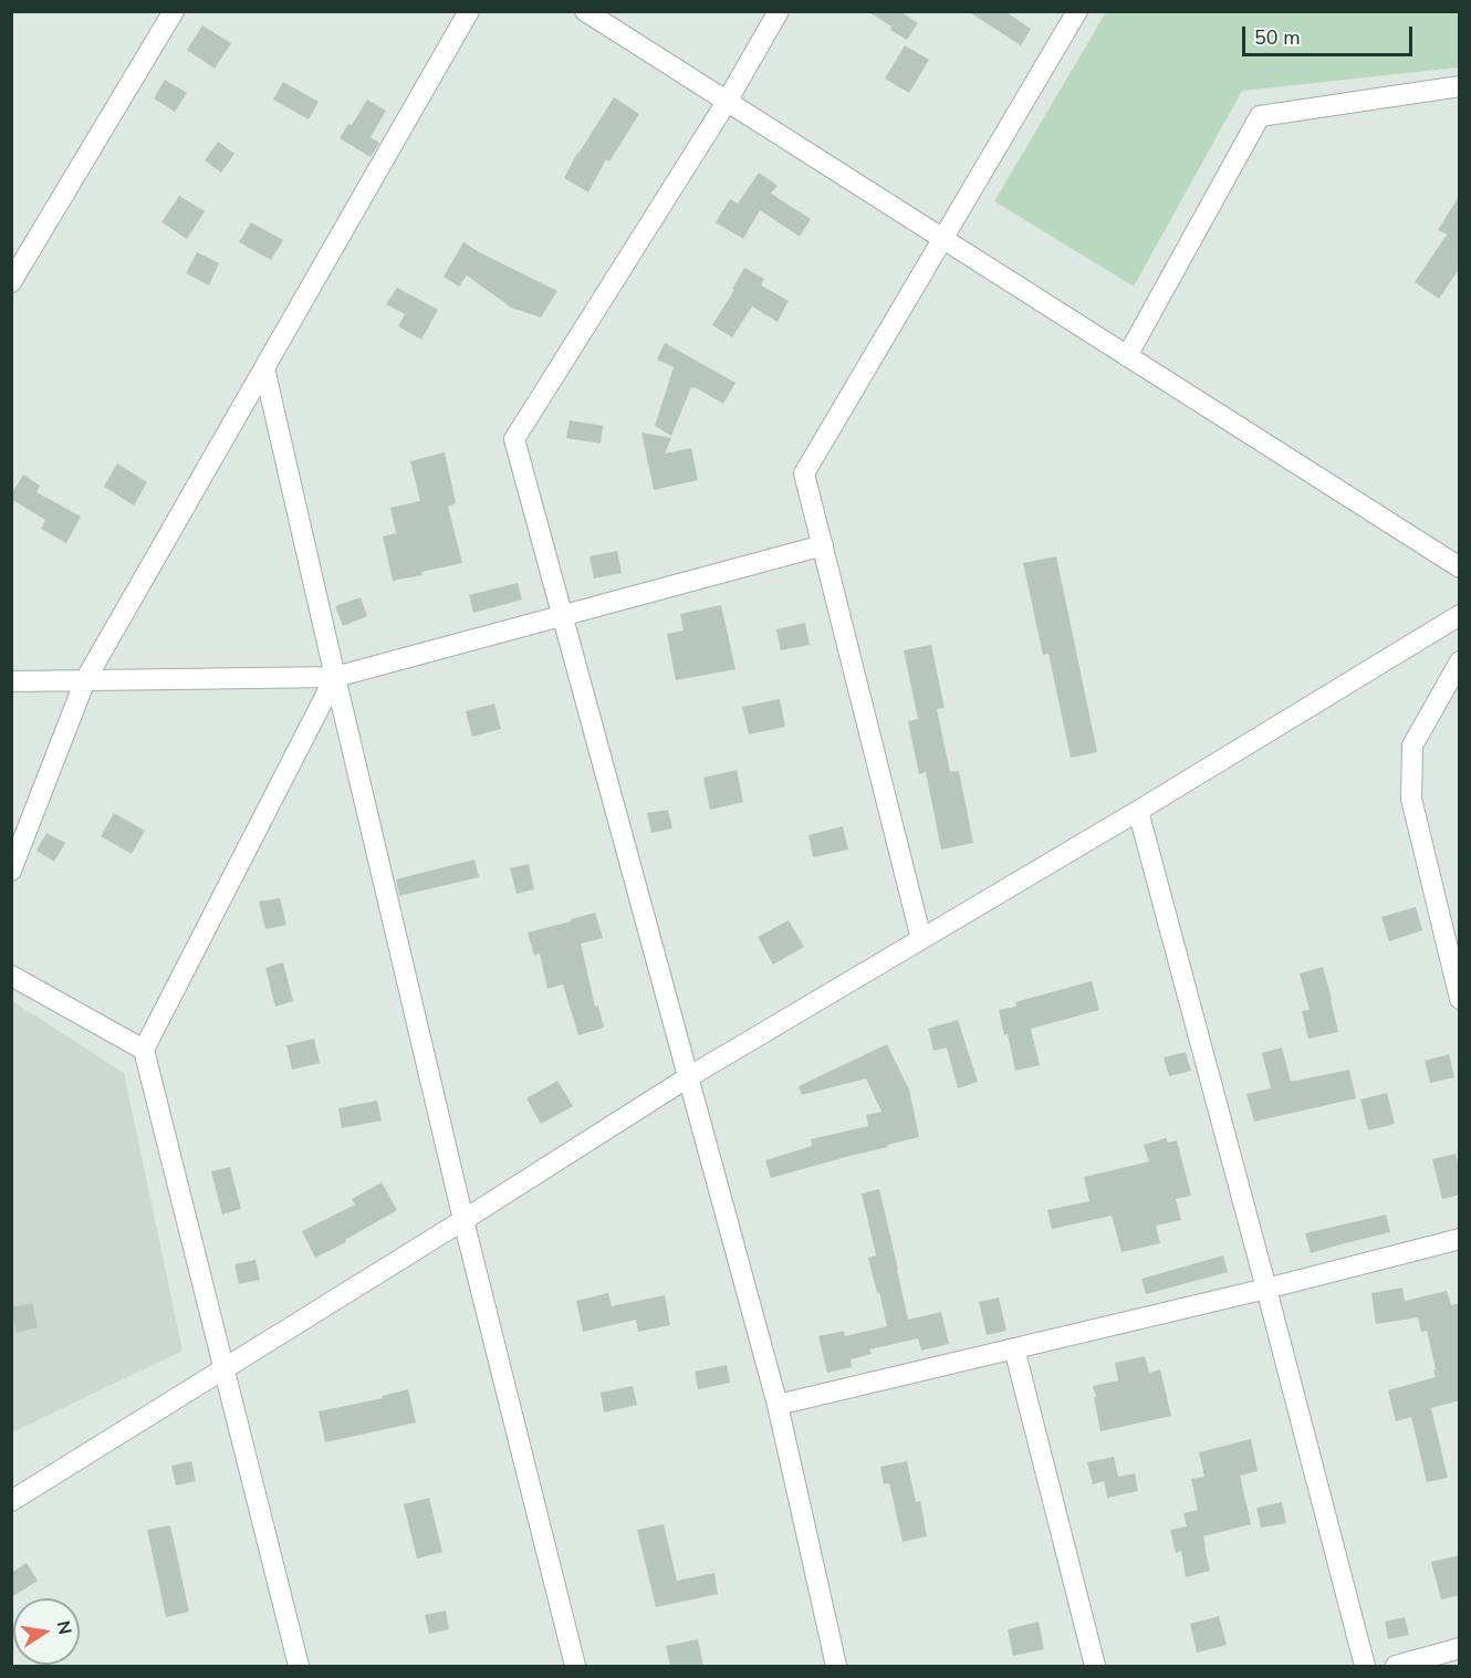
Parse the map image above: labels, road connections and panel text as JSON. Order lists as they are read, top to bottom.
{
  "scale_bar": "50 m",
  "north": "right"
}
